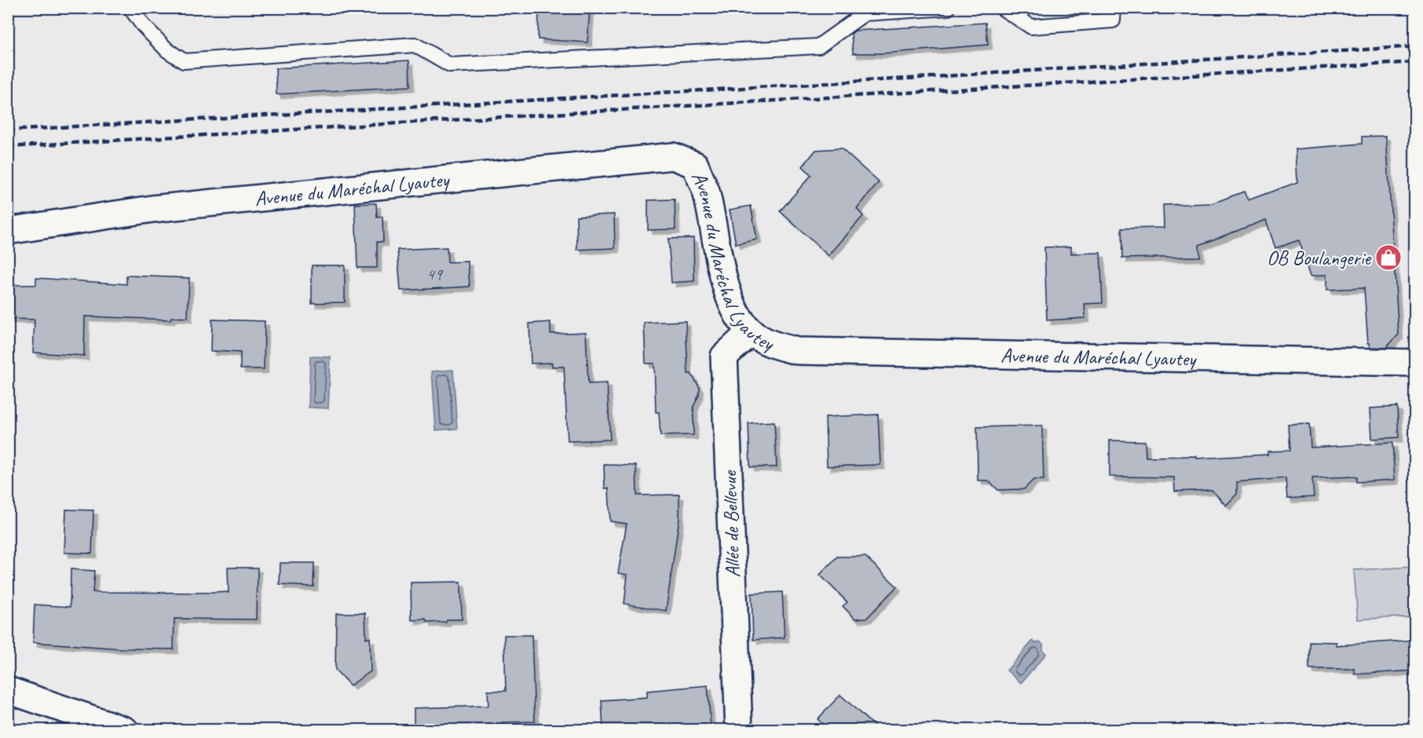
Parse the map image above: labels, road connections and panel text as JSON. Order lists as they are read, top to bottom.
{
  "streets": {
    "street": ["Avenue du Maréchal Lyautey", "Allée de Bellevue"]
  },
  "crossings": [
    ["Avenue du Maréchal Lyautey", "Allée de Bellevue"]
  ],
  "places": {
    "shop": ["OB Boulangerie"]
  },
  "house_numbers": ["49"]
}
